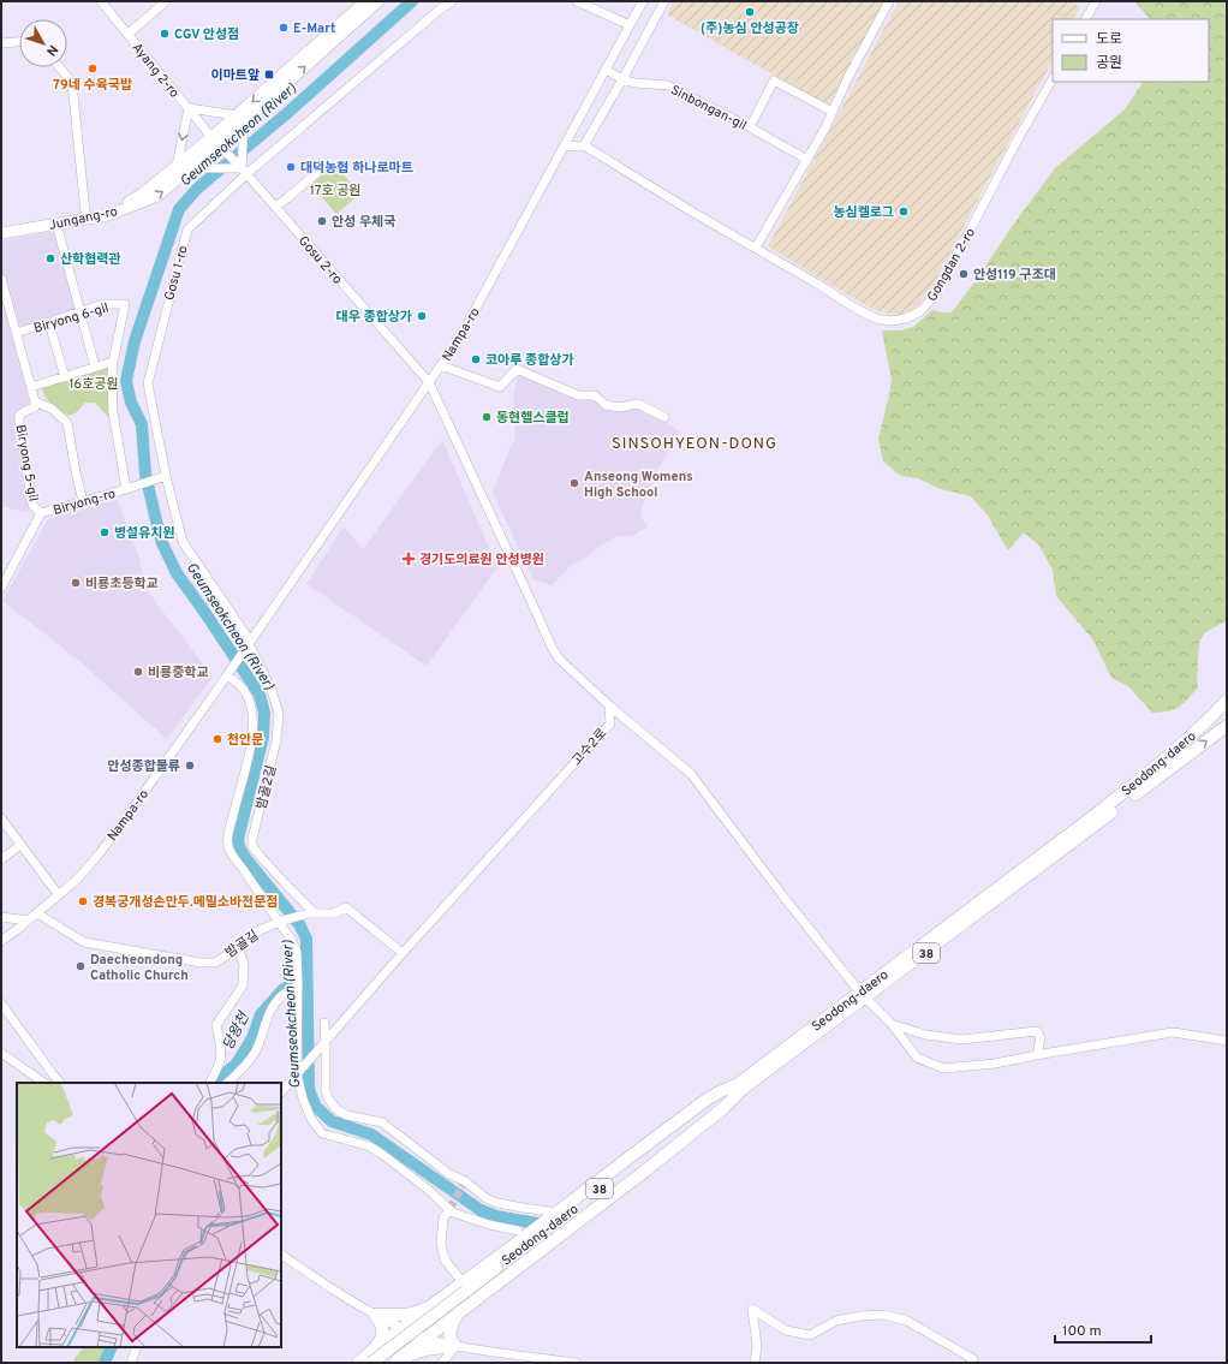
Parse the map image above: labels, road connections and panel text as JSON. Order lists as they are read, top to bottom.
{
  "streets": {
    "highway": ["Seodong-daero", "38"],
    "main road": ["Jungang-ro"],
    "street": [
      "Ayang 2-ro",
      "Sinbongan-gil",
      "Gosu 2-ro",
      "Gongdan 2-ro",
      "Gosu 1-ro",
      "Biryong 6-gil",
      "Nampa-ro",
      "Biryong 5-gil",
      "Biryong-ro",
      "고수2로",
      "밤골2길",
      "밤골길"
    ]
  },
  "crossings": [
    ["Ayang 2-ro", "Jungang-ro"],
    ["Ayang 2-ro", "Gosu 2-ro"],
    ["Sinbongan-gil", "Nampa-ro"],
    ["Jungang-ro", "Gosu 2-ro"],
    ["Gosu 2-ro", "Gosu 1-ro"],
    ["Gosu 2-ro", "Nampa-ro"],
    ["Gosu 1-ro", "Nampa-ro"],
    ["Gosu 1-ro", "Biryong-ro"],
    ["Gosu 1-ro", "밤골2길"],
    ["Biryong 6-gil", "Biryong-ro"],
    ["Nampa-ro", "밤골2길"],
    ["Nampa-ro", "밤골길"],
    ["Biryong 5-gil", "Biryong-ro"],
    ["고수2로", "밤골길"],
    ["Seodong-daero", "38"],
    ["밤골2길", "밤골길"]
  ],
  "districts": ["SINSOHYEON-DONG"],
  "water": ["Geumseokcheon (River)", "당왕천"],
  "parks": ["17호 공원", "16호공원"],
  "places": {
    "other": [
      "(주)농심 안성공장",
      "E-Mart",
      "CGV 안성점",
      "79네 수육국밥",
      "대덕농협 하나로마트",
      "농심켈로그",
      "안성 우체국",
      "산학협력관",
      "안성119 구조대",
      "대우 종합상가",
      "코아루 종합상가",
      "동현헬스클럽",
      "Anseong Womens High School",
      "병설유치원",
      "비룡초등학교",
      "비룡중학교",
      "천안문",
      "안성종합물류",
      "경복궁개성손만두.메밀소바전문점",
      "Daecheondong Catholic Church"
    ],
    "transit": ["이마트앞"],
    "health": ["경기도의료원 안성병원"]
  },
  "legend": ["도로", "공원"],
  "scale_bar": "100 m",
  "north": "bottom right"
}
